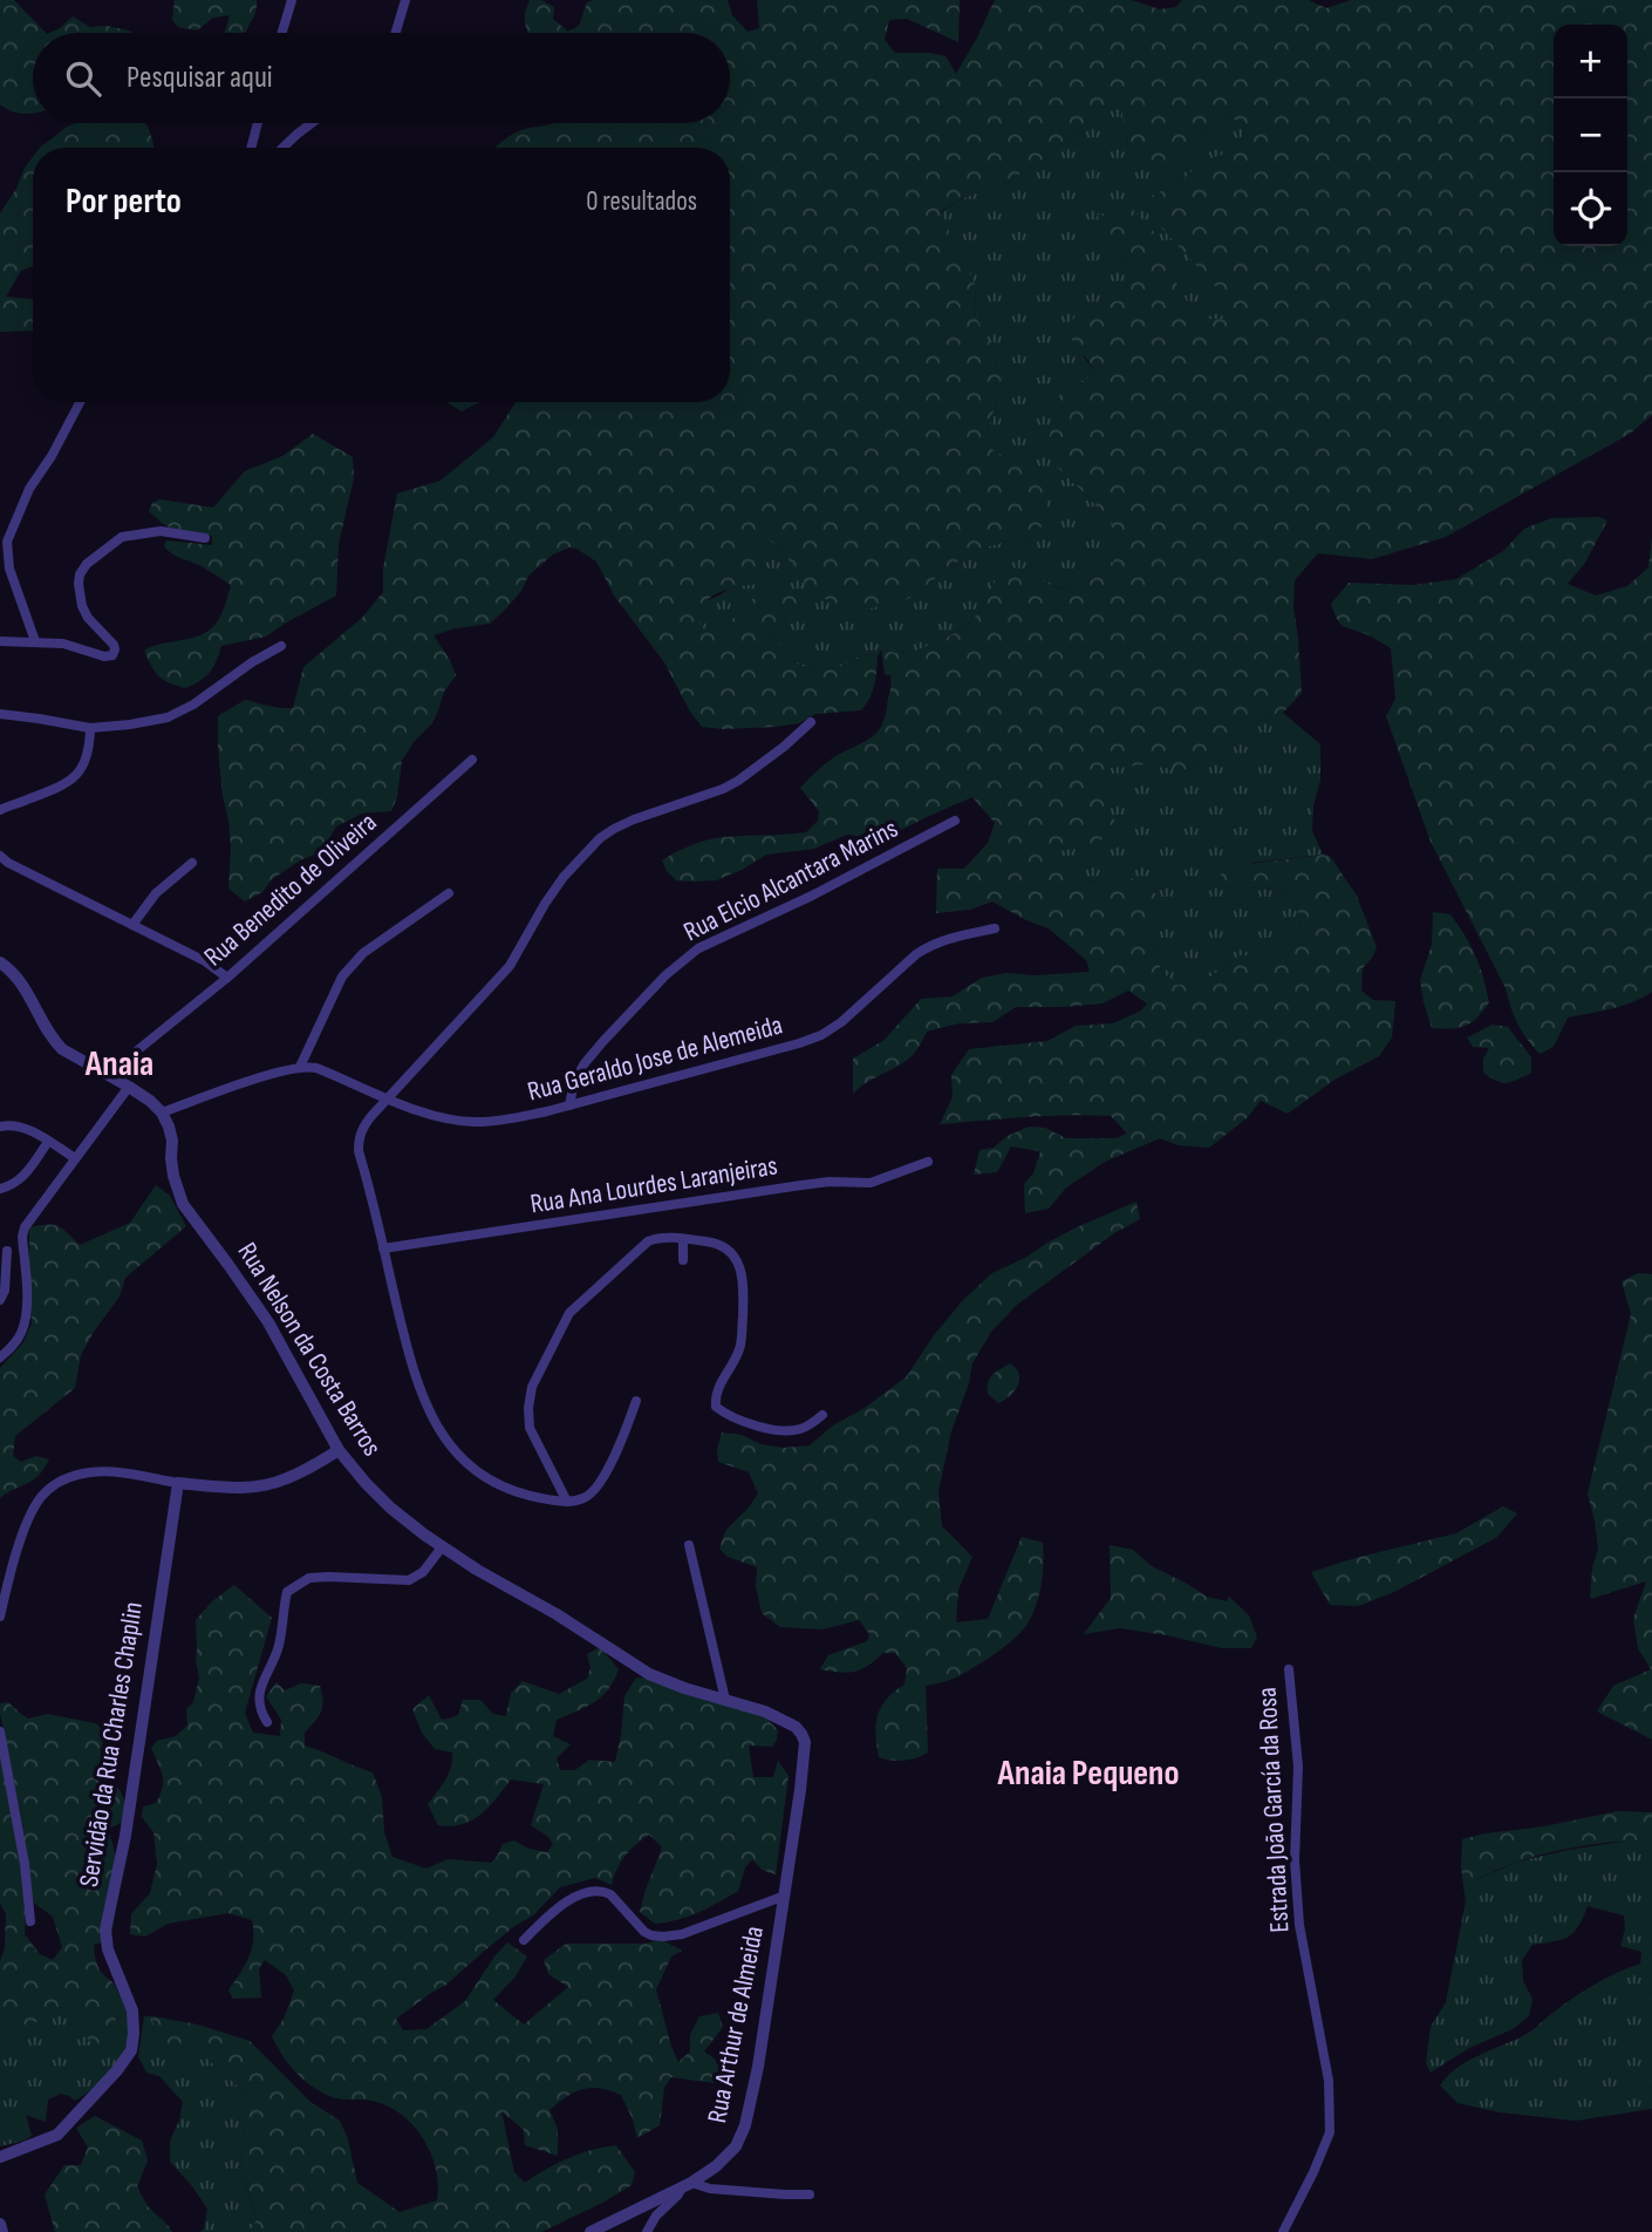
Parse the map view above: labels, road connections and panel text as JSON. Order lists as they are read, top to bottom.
{
  "streets": {
    "street": [
      "Rua Elcio Alcantara Marins",
      "Rua Benedito de Oliveira",
      "Rua Geraldo Jose de Alemeida",
      "Rua Ana Lourdes Laranjeiras",
      "Rua Nelson da Costa Barros",
      "Servidão da Rua Charles Chaplin",
      "Estrada João García da Rosa",
      "Rua Arthur de Almeida"
    ]
  },
  "crossings": [
    ["Rua Elcio Alcantara Marins", "Rua Geraldo Jose de Alemeida"],
    ["Rua Nelson da Costa Barros", "Rua Arthur de Almeida"]
  ],
  "districts": ["Anaia", "Anaia Pequeno"],
  "page": {
    "map_buttons": ["+", "−"],
    "search": "Pesquisar aqui",
    "heading": ["Por perto", "0 resultados"]
  }
}
